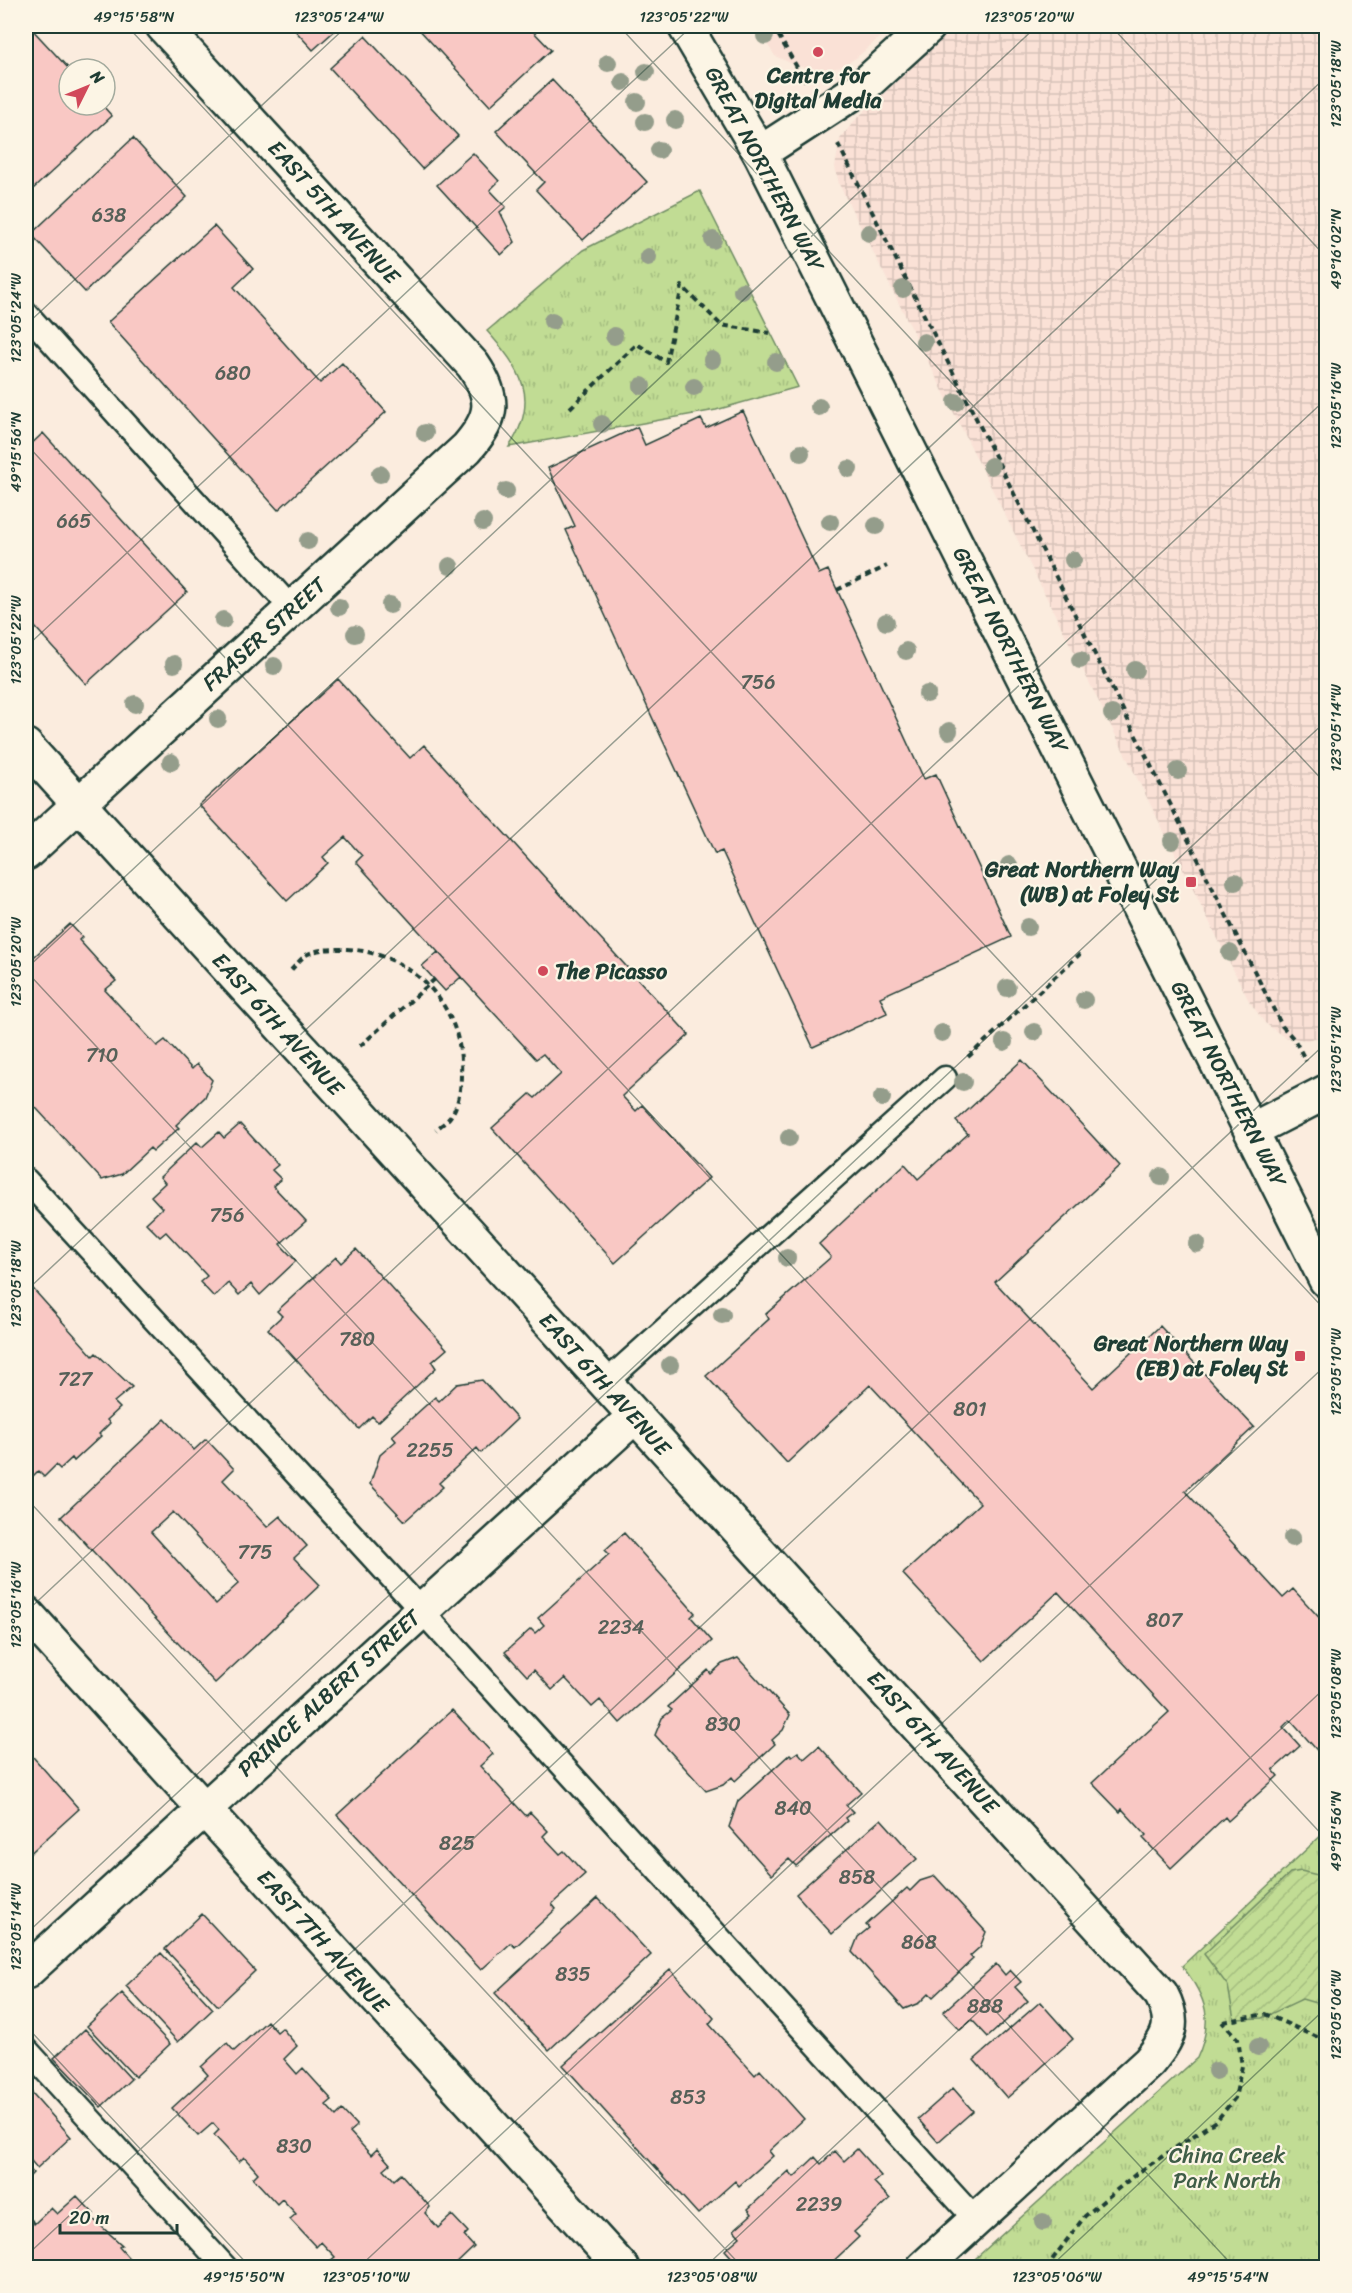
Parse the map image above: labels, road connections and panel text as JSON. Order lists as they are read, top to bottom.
{
  "streets": {
    "street": [
      "GREAT NORTHERN WAY",
      "EAST 5TH AVENUE",
      "FRASER STREET",
      "EAST 6TH AVENUE",
      "PRINCE ALBERT STREET",
      "EAST 7TH AVENUE"
    ]
  },
  "crossings": [
    ["EAST 5TH AVENUE", "FRASER STREET"],
    ["FRASER STREET", "EAST 6TH AVENUE"],
    ["EAST 6TH AVENUE", "PRINCE ALBERT STREET"],
    ["PRINCE ALBERT STREET", "EAST 7TH AVENUE"]
  ],
  "parks": ["China Creek Park North"],
  "places": {
    "other": ["Centre for Digital Media", "The Picasso"],
    "transit": ["Great Northern Way (WB) at Foley St", "Great Northern Way (EB) at Foley St"]
  },
  "house_numbers": [
    "638",
    "680",
    "665",
    "756",
    "710",
    "756",
    "780",
    "727",
    "801",
    "2255",
    "775",
    "807",
    "2234",
    "830",
    "840",
    "825",
    "858",
    "868",
    "835",
    "888",
    "853",
    "830",
    "2239"
  ],
  "scale_bar": "20 m",
  "north": "top right",
  "coordinates": [
    "49°15'58\"N",
    "123°05'24\"W",
    "123°05'22\"W",
    "123°05'20\"W",
    "123°05'18\"W",
    "49°16'02\"N",
    "123°05'16\"W",
    "49°15'56\"N",
    "123°05'14\"W",
    "123°05'12\"W",
    "123°05'10\"W",
    "123°05'08\"W",
    "123°05'06\"W",
    "49°15'50\"N",
    "49°15'54\"N"
  ]
}
